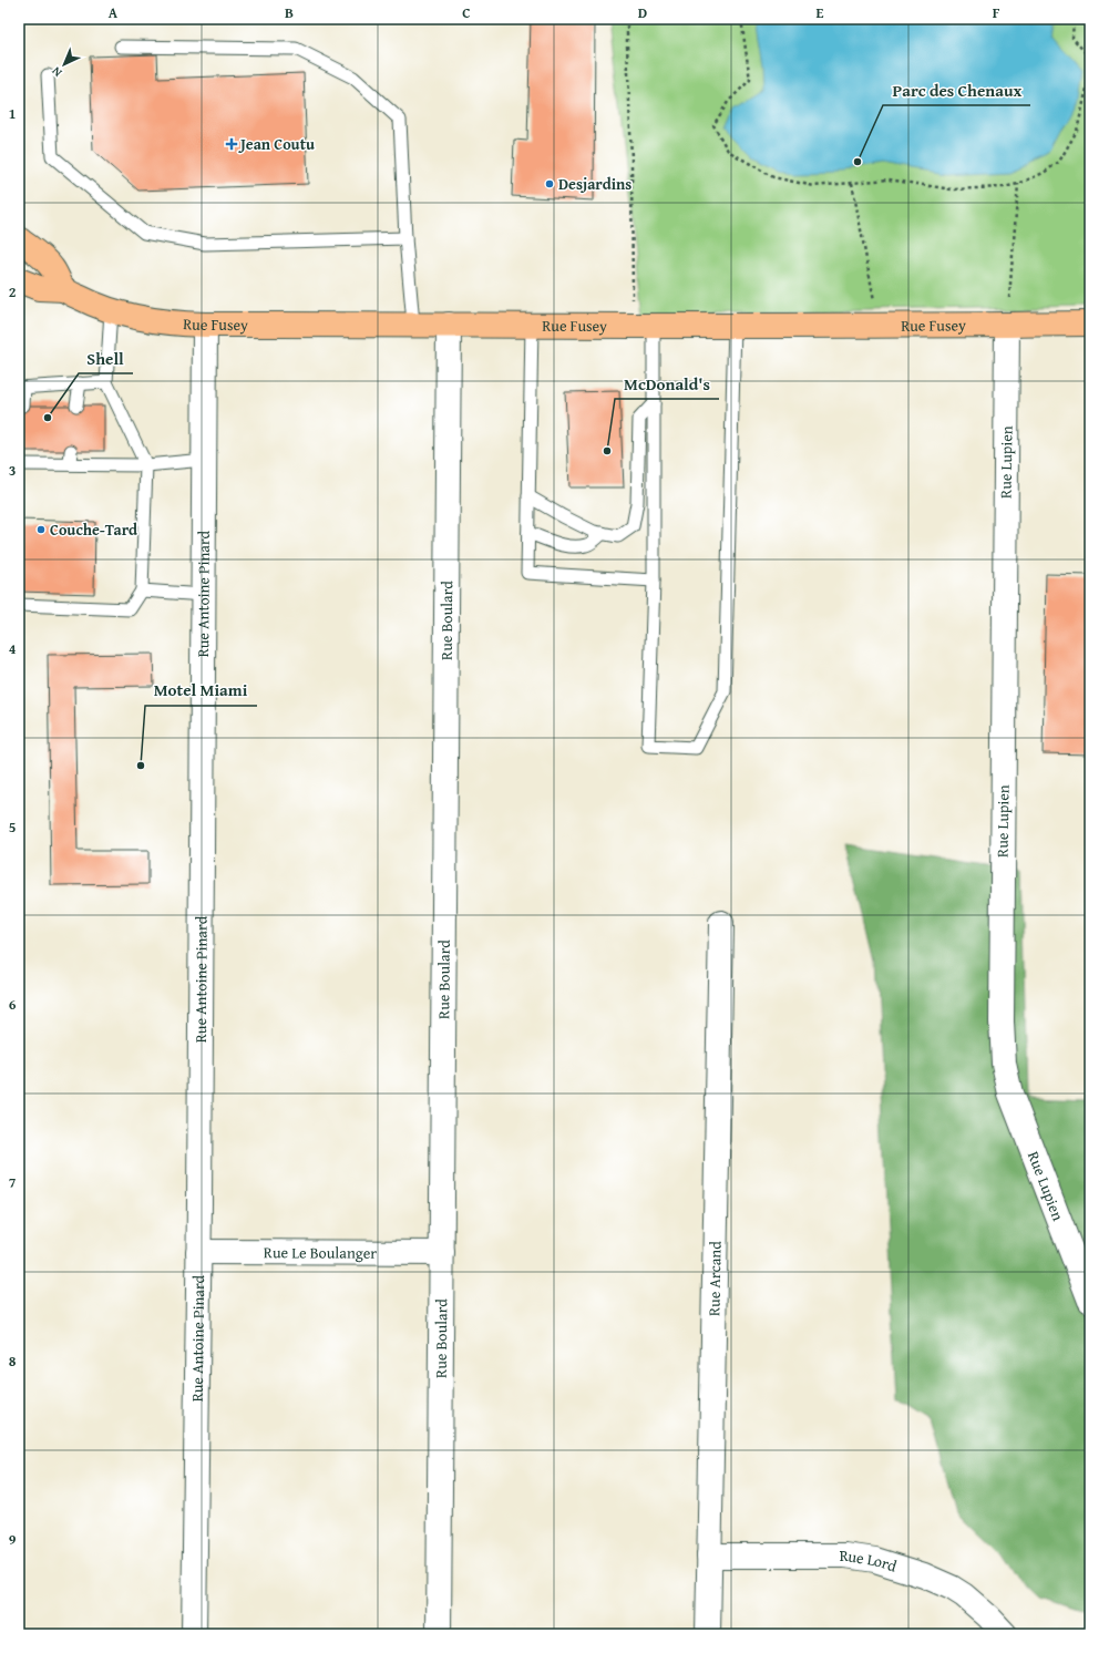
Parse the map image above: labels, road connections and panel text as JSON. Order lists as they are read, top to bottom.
{
  "streets": {
    "main road": ["Rue Fusey"],
    "street": [
      "Rue Lupien",
      "Rue Antoine Pinard",
      "Rue Boulard",
      "Rue Le Boulanger",
      "Rue Arcand",
      "Rue Lord"
    ]
  },
  "crossings": [
    ["Rue Fusey", "Rue Lupien"],
    ["Rue Fusey", "Rue Antoine Pinard"],
    ["Rue Fusey", "Rue Boulard"],
    ["Rue Antoine Pinard", "Rue Le Boulanger"],
    ["Rue Boulard", "Rue Le Boulanger"],
    ["Rue Arcand", "Rue Lord"]
  ],
  "places": {
    "health": ["Jean Coutu"],
    "other": [
      "Parc des Chenaux",
      "Desjardins",
      "Shell",
      "McDonald's",
      "Couche-Tard",
      "Motel Miami"
    ]
  },
  "north": "bottom left",
  "grid": {
    "columns": [
      "A",
      "B",
      "C",
      "D",
      "E",
      "F"
    ],
    "rows": [
      "1",
      "2",
      "3",
      "4",
      "5",
      "6",
      "7",
      "8",
      "9"
    ]
  }
}
